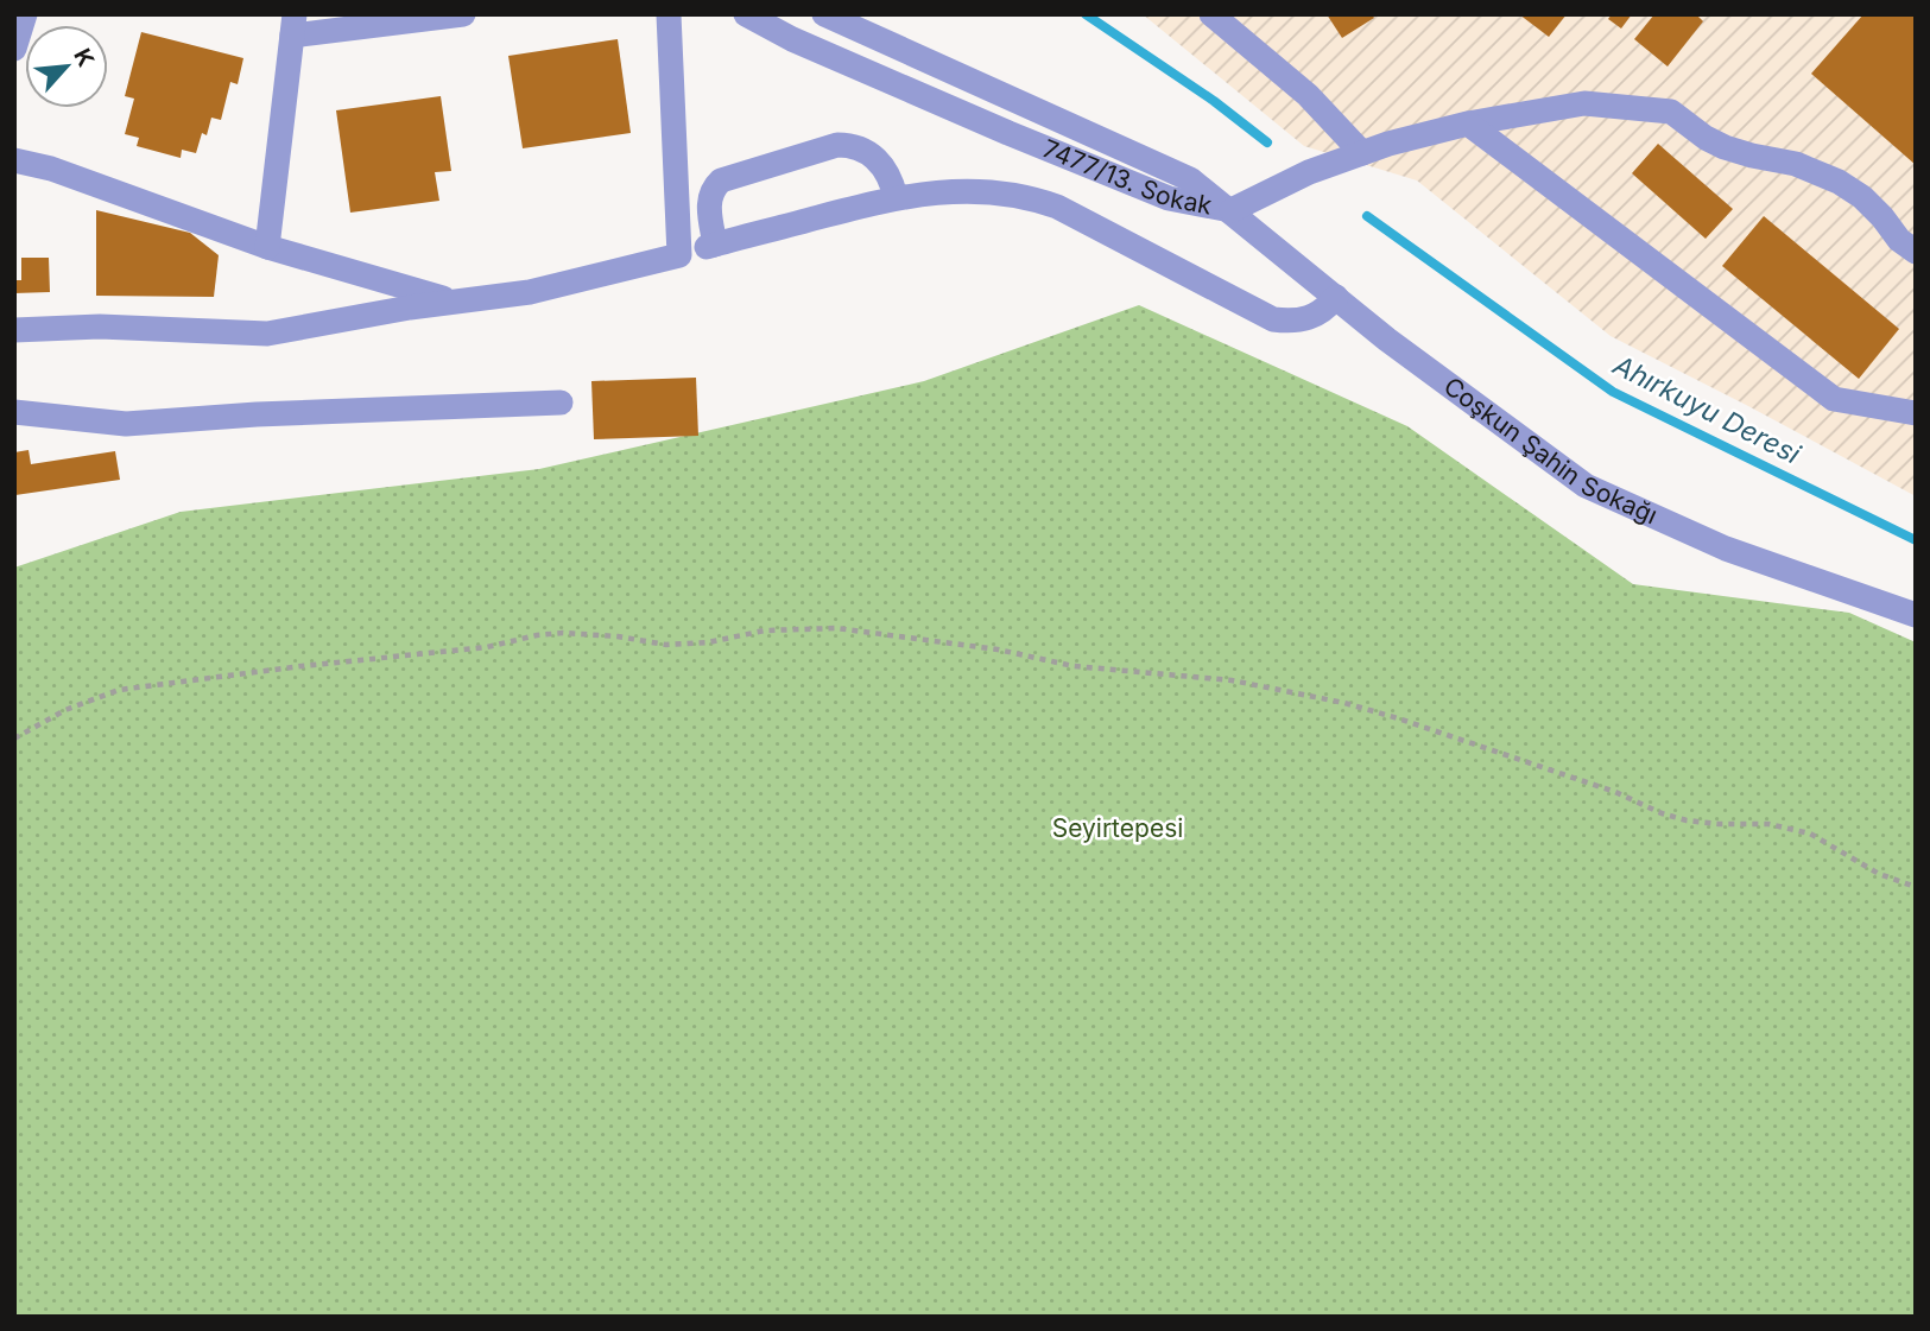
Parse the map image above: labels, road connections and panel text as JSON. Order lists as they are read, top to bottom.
{
  "streets": {
    "street": ["7477/13. Sokak", "Coşkun Şahin Sokağı"]
  },
  "crossings": [
    ["7477/13. Sokak", "Coşkun Şahin Sokağı"]
  ],
  "water": ["Ahırkuyu Deresi"],
  "parks": ["Seyirtepesi"],
  "north": "top right"
}
